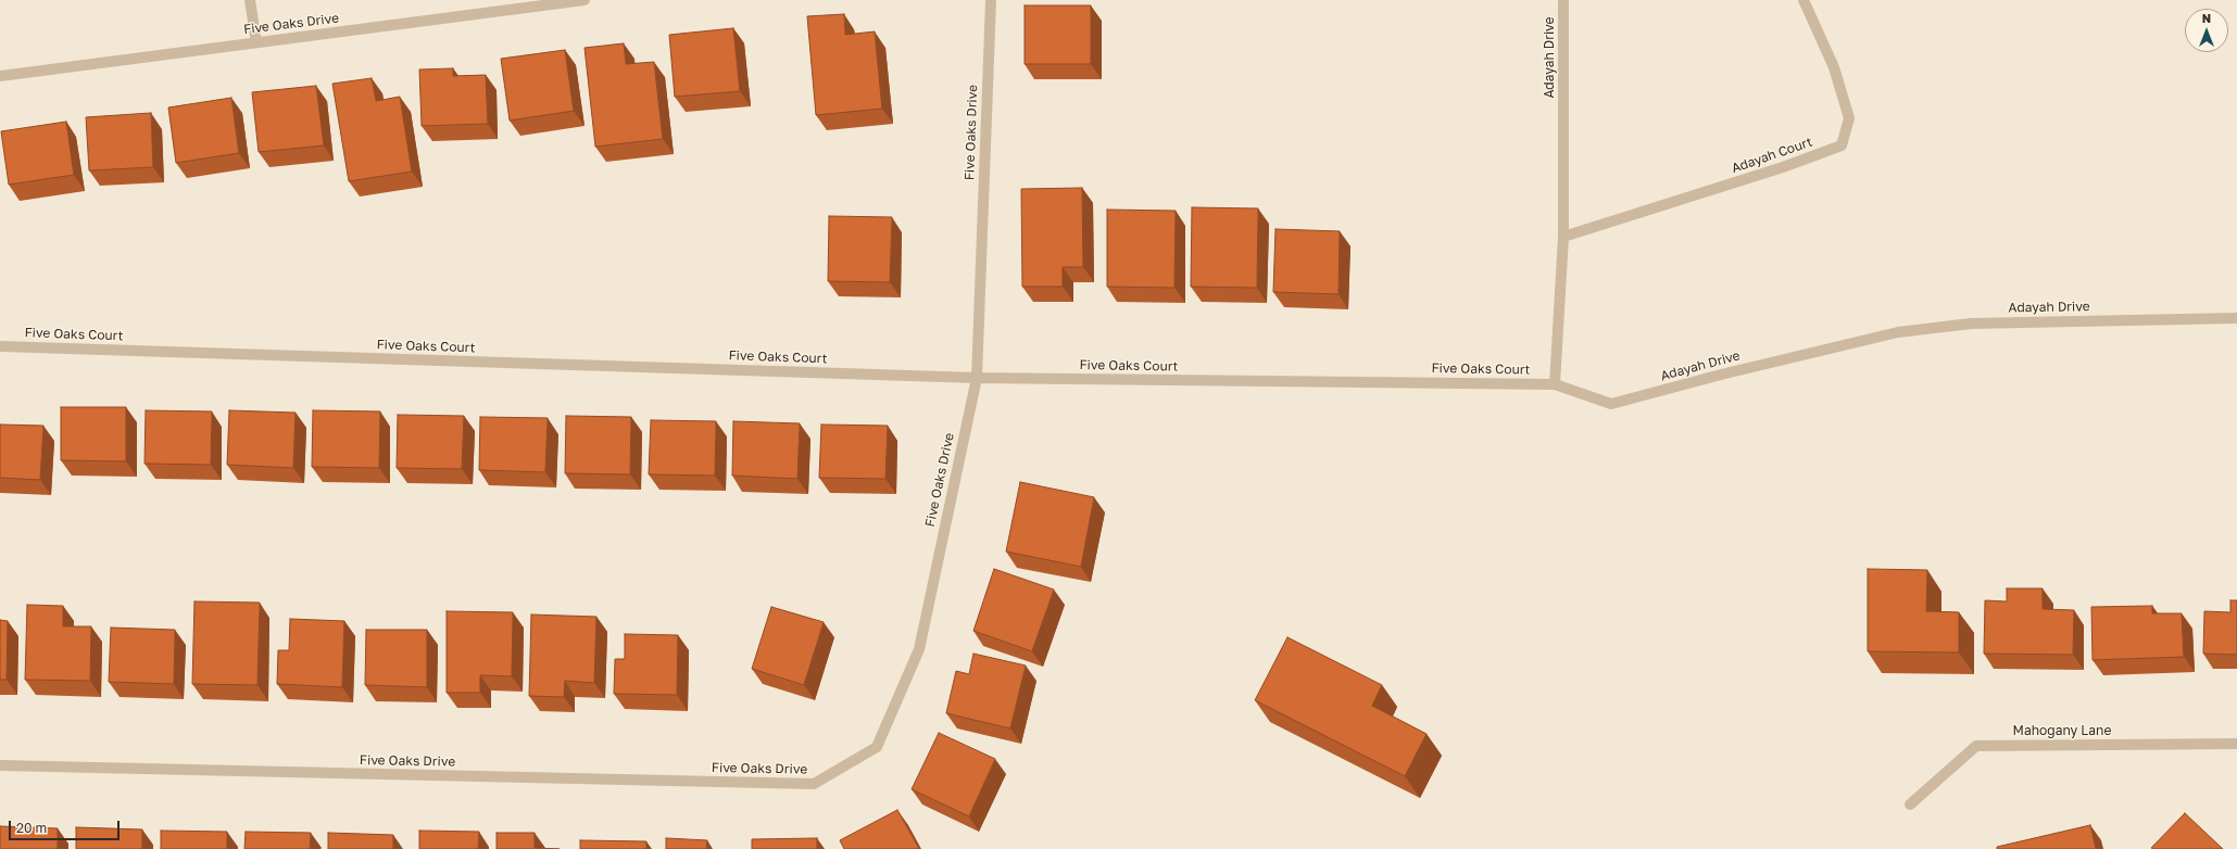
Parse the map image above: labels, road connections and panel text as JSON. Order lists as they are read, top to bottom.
{
  "streets": {
    "street": [
      "Five Oaks Drive",
      "Adayah Drive",
      "Adayah Court",
      "Five Oaks Court",
      "Mahogany Lane"
    ]
  },
  "crossings": [
    ["Five Oaks Drive", "Five Oaks Court"],
    ["Adayah Drive", "Adayah Court"],
    ["Adayah Drive", "Five Oaks Court"]
  ],
  "scale_bar": "20 m",
  "north": "top"
}
